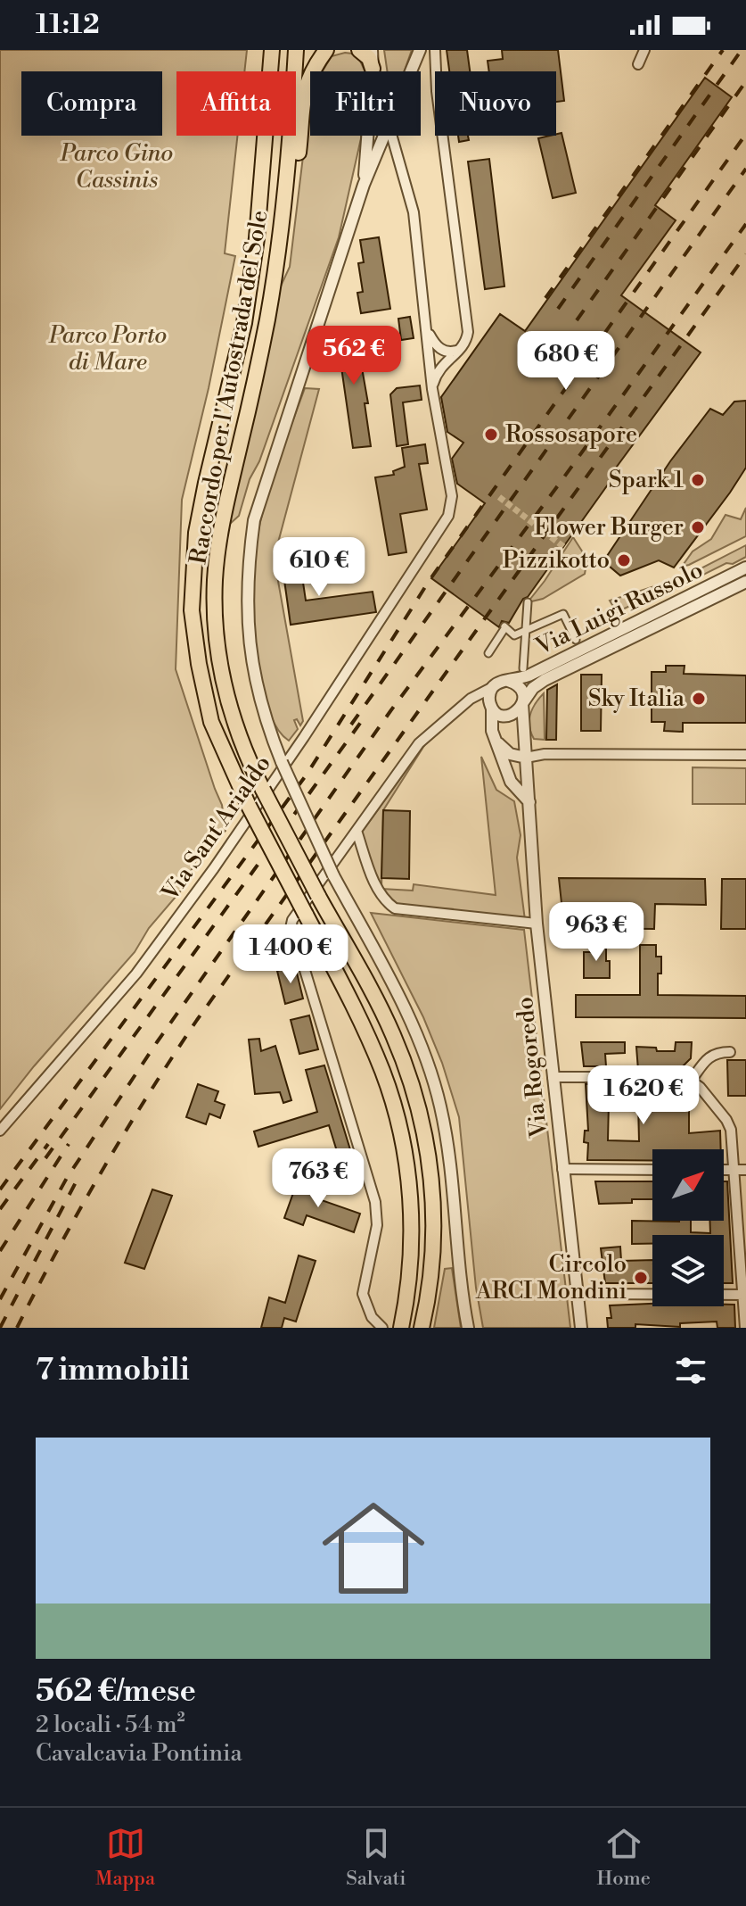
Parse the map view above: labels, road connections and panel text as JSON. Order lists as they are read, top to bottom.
{
  "streets": {
    "highway": ["Raccordo per l'Autostrada del Sole"],
    "street": ["Via Luigi Russolo", "Via Sant'Arialdo", "Via Rogoredo"]
  },
  "crossings": [
    ["Via Luigi Russolo", "Via Rogoredo"]
  ],
  "parks": ["Parco Gino Cassinis", "Parco Porto di Mare"],
  "places": [
    "Rossosapore",
    "Spark 1",
    "Flower Burger",
    "Pizzikotto",
    "Sky Italia",
    "Circolo ARCI Mondini"
  ],
  "north": "top right",
  "page": {
    "status": "11:12",
    "chip": [
      "Compra",
      "Affitta",
      "Filtri",
      "Nuovo"
    ],
    "price": [
      "562 €",
      "680 €",
      "610 €",
      "963 €",
      "1 400 €",
      "1 620 €",
      "763 €"
    ],
    "heading": "7 immobili",
    "list": [
      {
        "name": "562 €/mese",
        "note": "2 locali · 54 m² · Cavalcavia Pontinia"
      }
    ],
    "tabs": ["Mappa", "Salvati", "Home"]
  }
}
